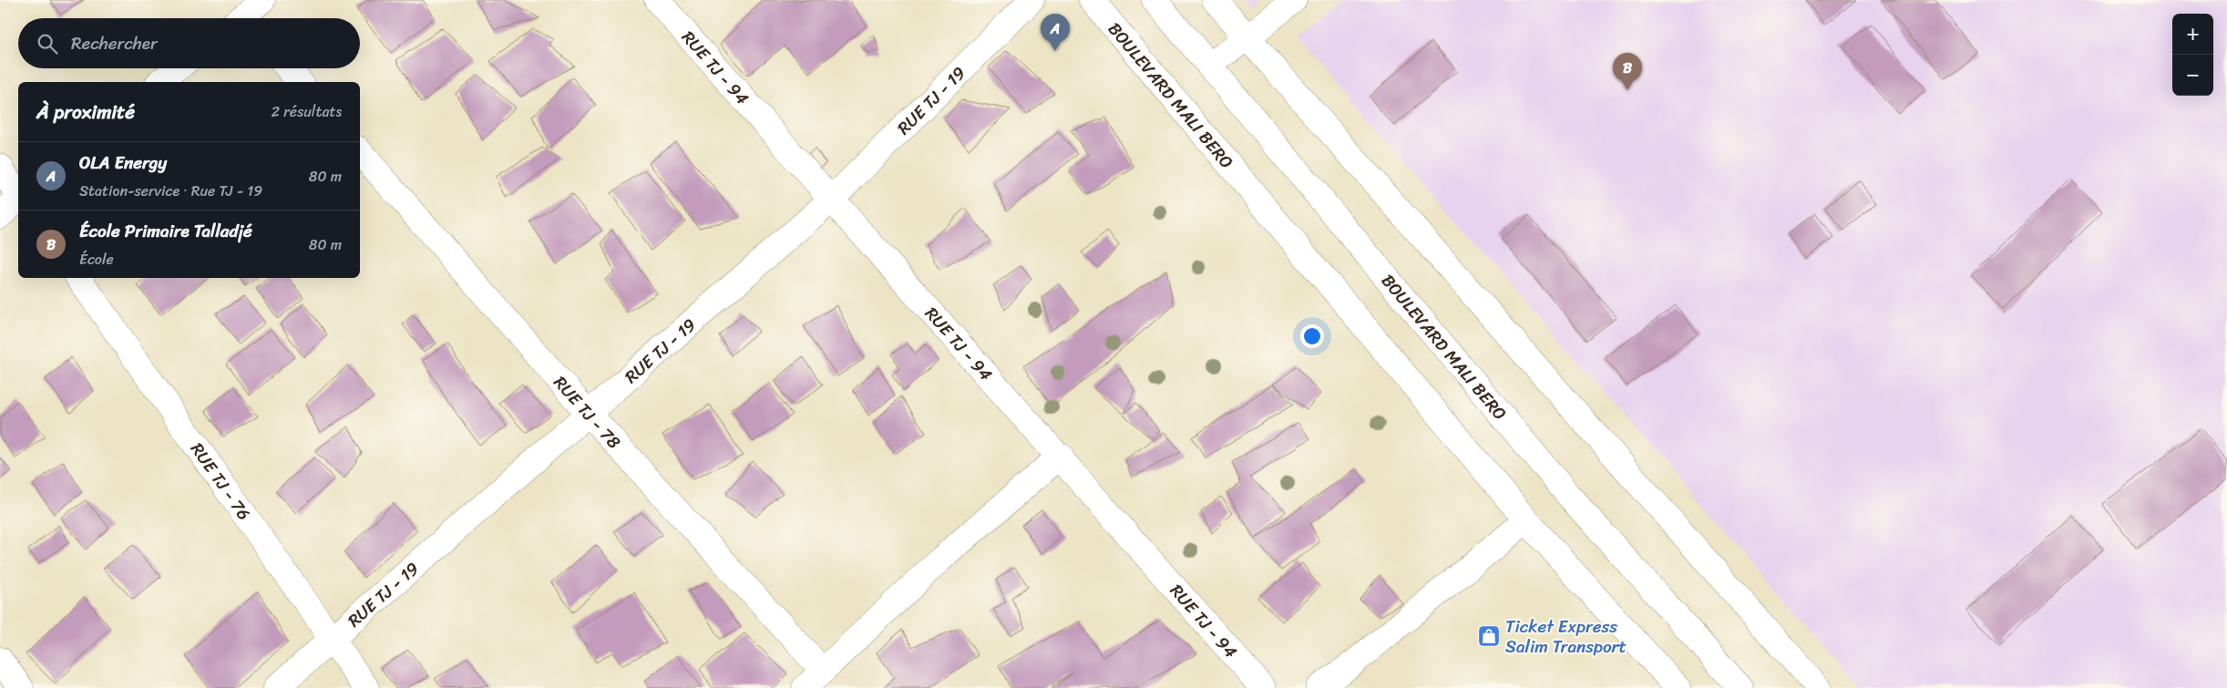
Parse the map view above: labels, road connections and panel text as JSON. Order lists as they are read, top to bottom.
{
  "streets": {
    "street": [
      "RUE TJ - 94",
      "BOULEVARD MALI BERO",
      "RUE TJ - 19",
      "RUE TJ - 78",
      "RUE TJ - 76"
    ]
  },
  "crossings": [
    ["RUE TJ - 94", "RUE TJ - 19"],
    ["RUE TJ - 19", "RUE TJ - 78"],
    ["RUE TJ - 19", "RUE TJ - 76"]
  ],
  "places": {
    "shop": ["Ticket Express Salim Transport"]
  },
  "page": {
    "map_buttons": ["+", "−"],
    "pins": ["A", "B"],
    "search": "Rechercher",
    "heading": ["À proximité", "2 résultats"],
    "list": [
      {
        "mark": "A",
        "name": "OLA Energy",
        "note": "Station-service · Rue TJ - 19",
        "value": "80 m"
      },
      {
        "mark": "B",
        "name": "École Primaire Talladjé",
        "note": "École",
        "value": "80 m"
      }
    ]
  }
}
